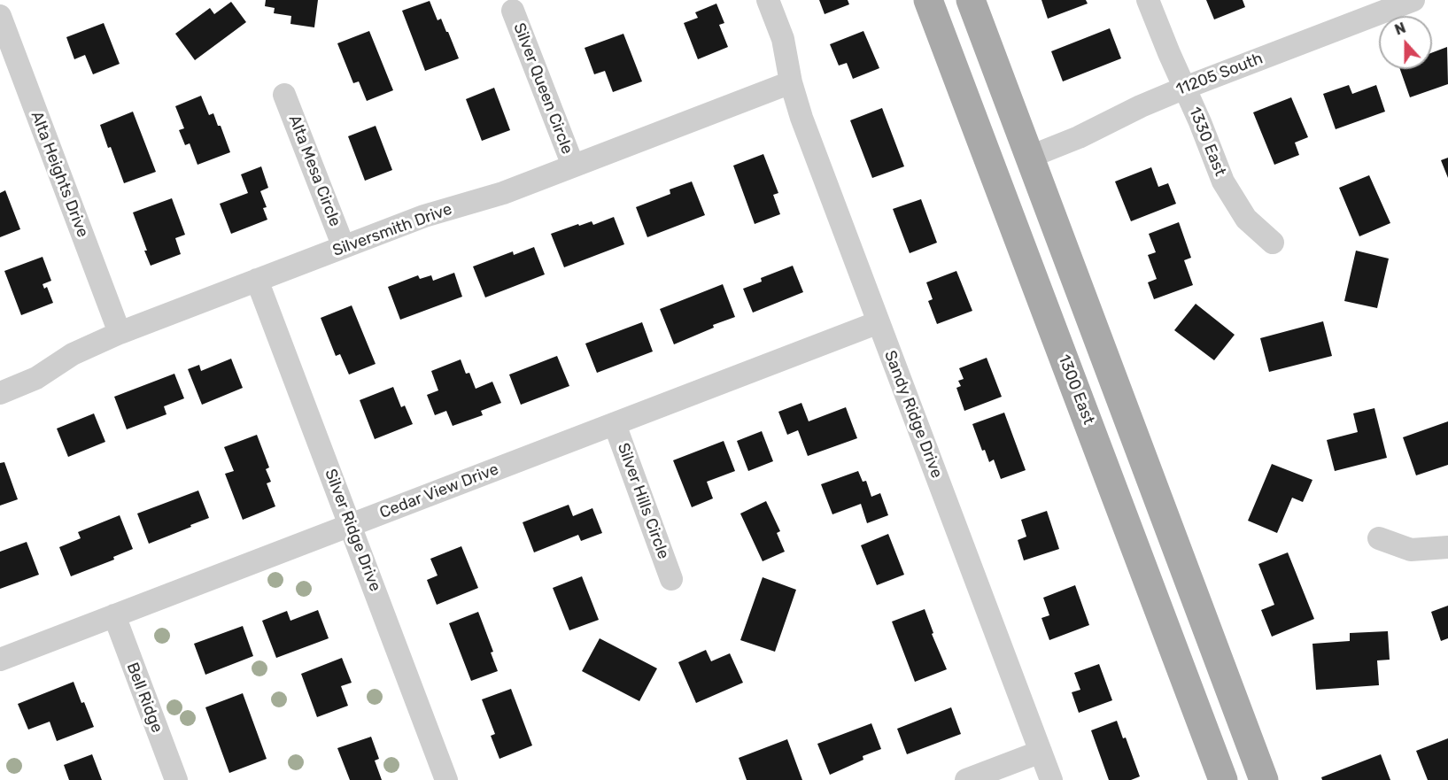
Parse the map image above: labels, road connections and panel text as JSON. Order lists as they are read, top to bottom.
{
  "streets": {
    "main road": ["1300 East"],
    "street": [
      "11205 South",
      "Silver Queen Circle",
      "1330 East",
      "Alta Mesa Circle",
      "Alta Heights Drive",
      "Silversmith Drive",
      "Sandy Ridge Drive",
      "Cedar View Drive",
      "Silver Hills Circle",
      "Silver Ridge Drive",
      "Bell Ridge"
    ]
  },
  "crossings": [
    ["11205 South", "1330 East"],
    ["Silver Queen Circle", "Silversmith Drive"],
    ["Alta Mesa Circle", "Silversmith Drive"],
    ["Alta Heights Drive", "Silversmith Drive"],
    ["Silversmith Drive", "Sandy Ridge Drive"],
    ["Silversmith Drive", "Silver Ridge Drive"],
    ["Sandy Ridge Drive", "Cedar View Drive"],
    ["Cedar View Drive", "Silver Hills Circle"],
    ["Cedar View Drive", "Silver Ridge Drive"],
    ["Cedar View Drive", "Bell Ridge"]
  ],
  "north": "top"
}
